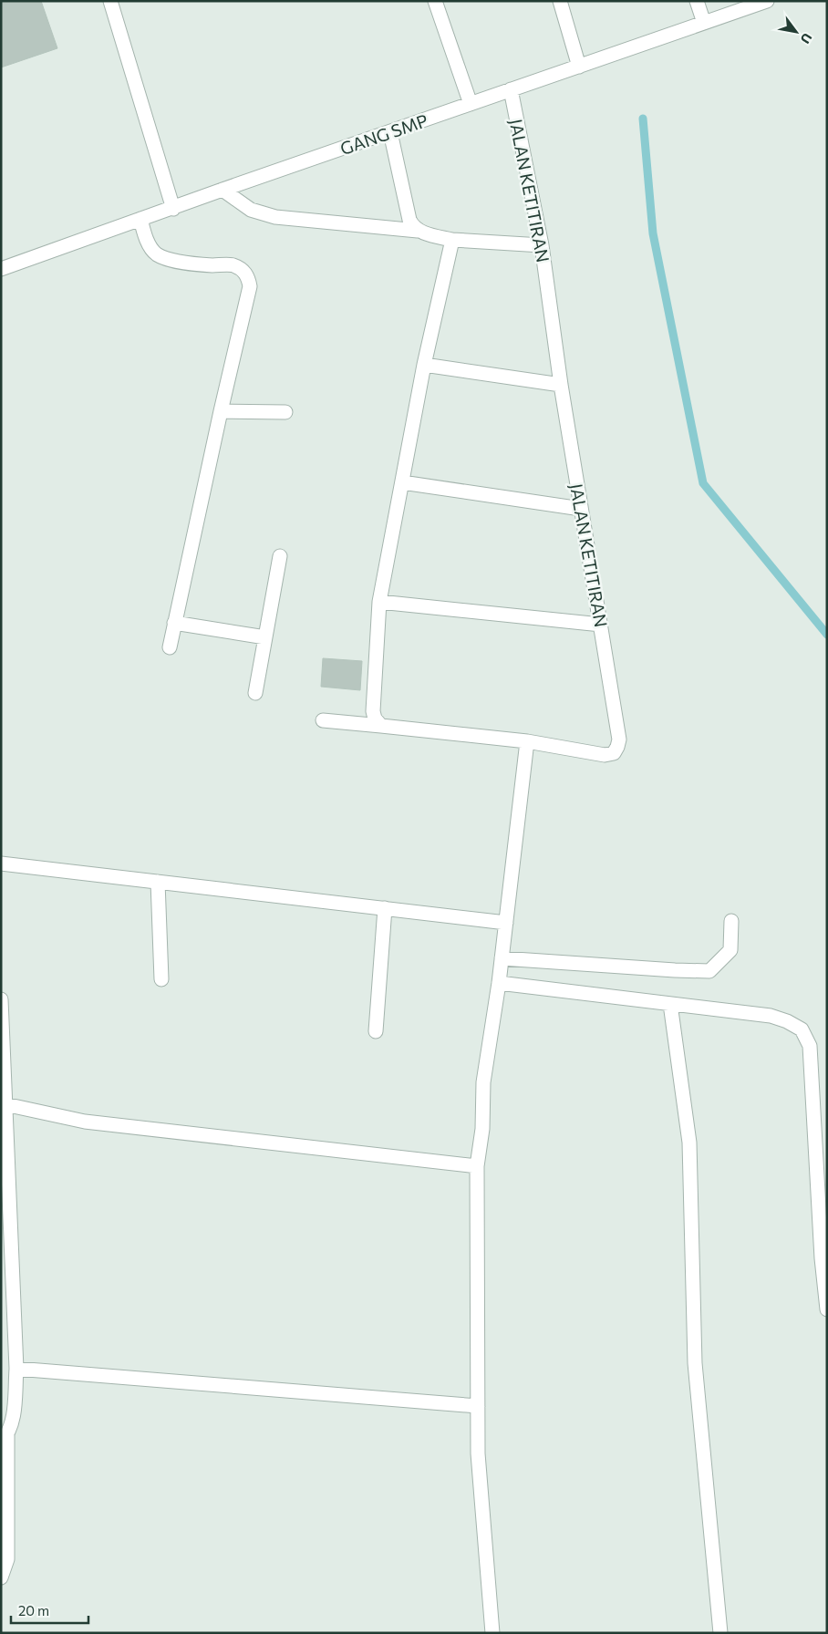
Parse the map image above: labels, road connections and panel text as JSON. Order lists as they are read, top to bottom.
{
  "streets": {
    "street": ["GANG SMP", "JALAN KETITIRAN"]
  },
  "crossings": [
    ["GANG SMP", "JALAN KETITIRAN"]
  ],
  "scale_bar": "20 m",
  "north": "bottom right"
}
